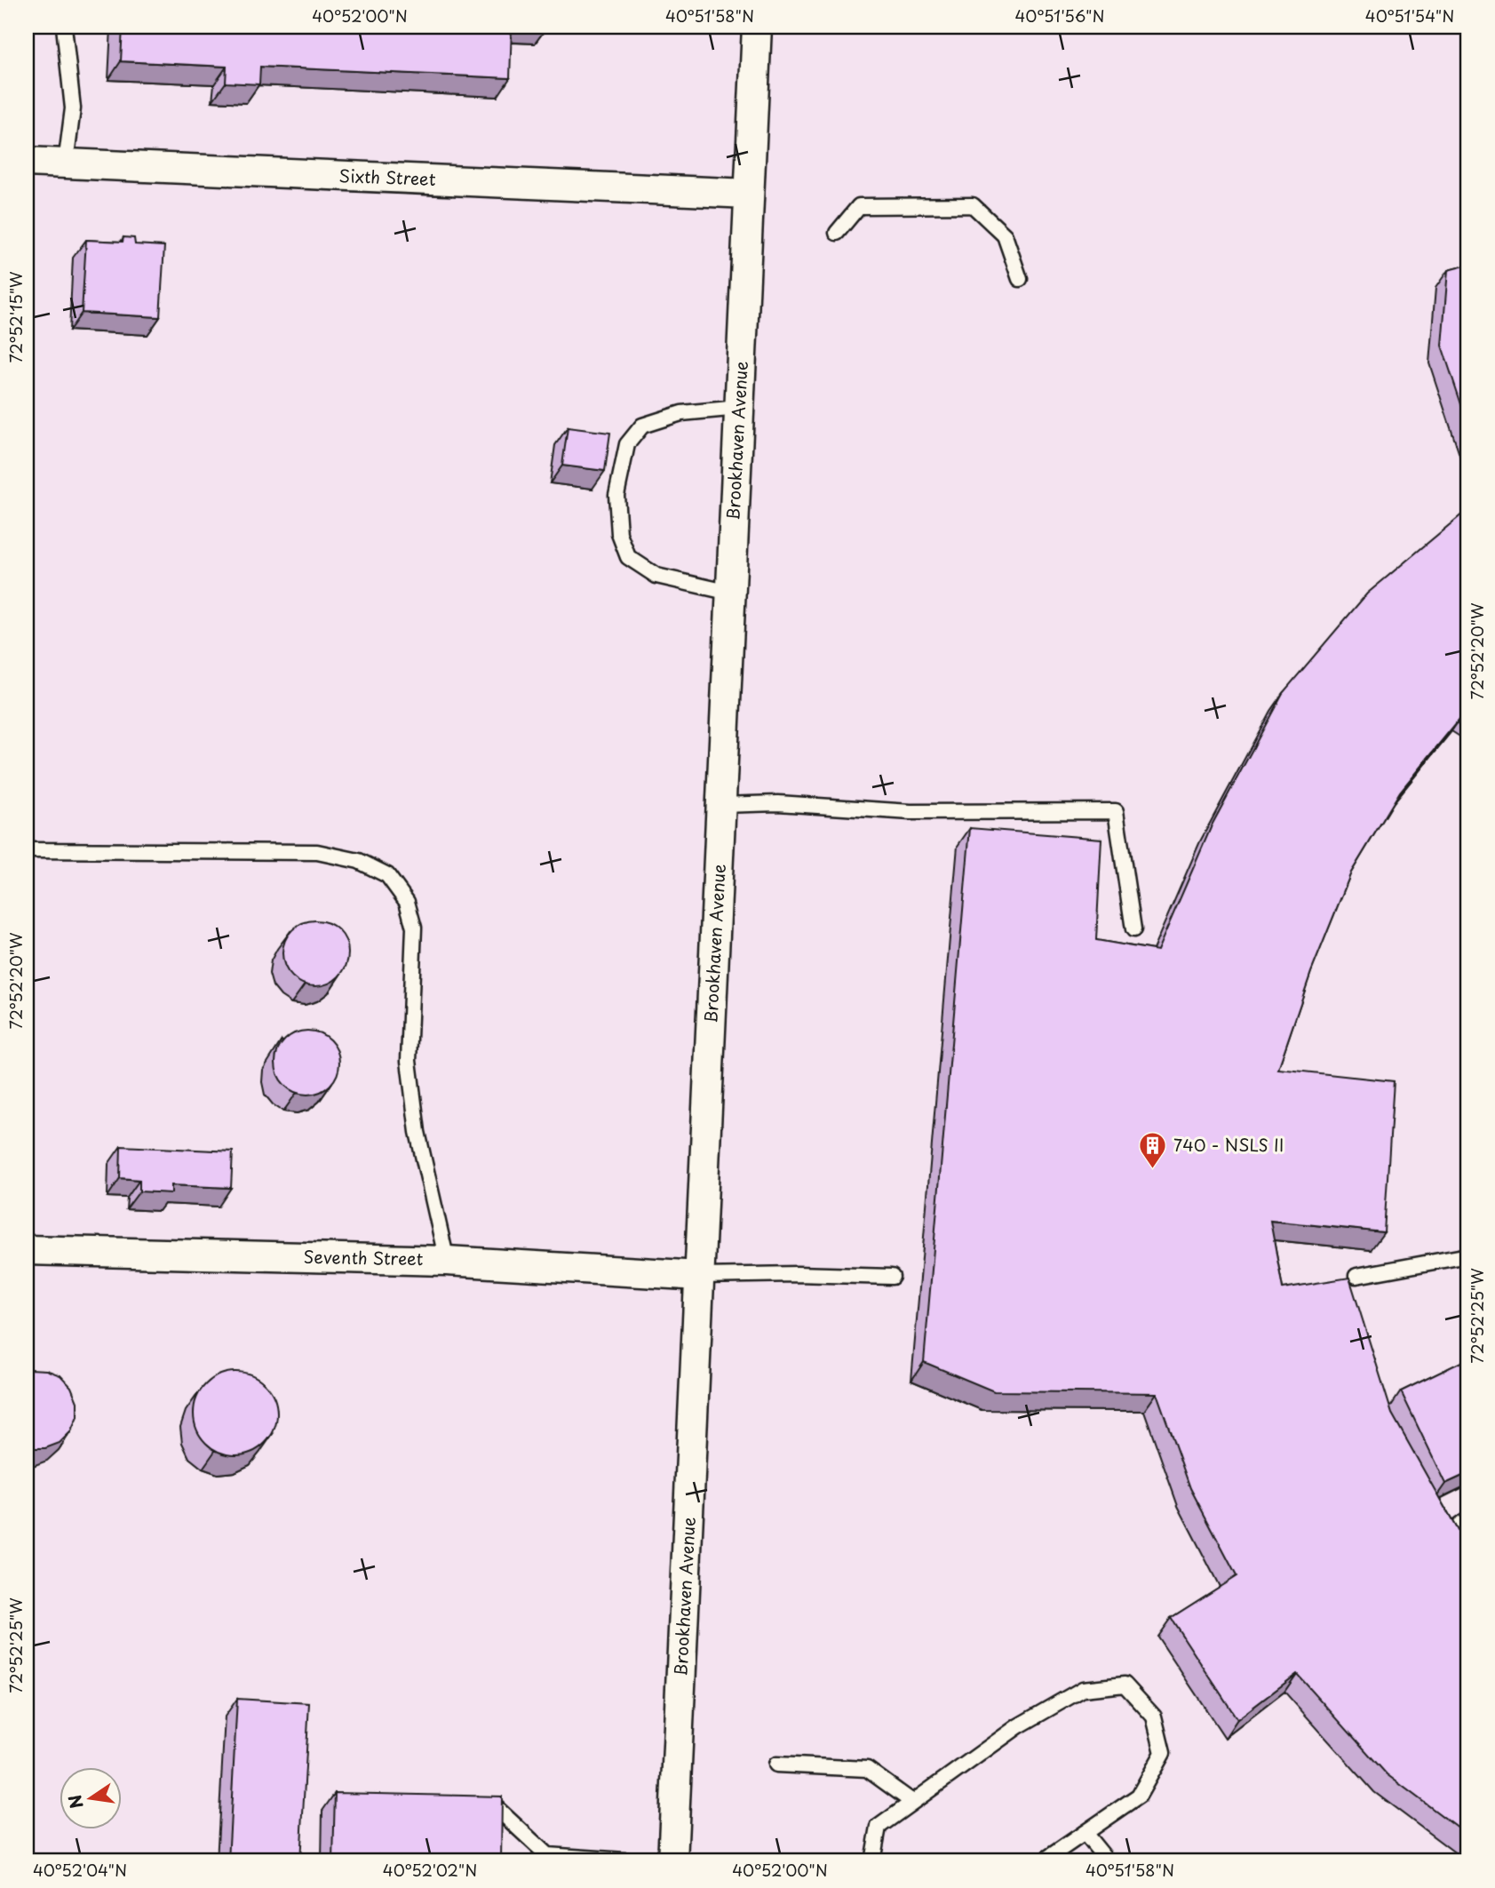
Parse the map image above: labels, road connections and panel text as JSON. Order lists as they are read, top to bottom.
{
  "streets": {
    "street": ["Sixth Street", "Brookhaven Avenue", "Seventh Street"]
  },
  "crossings": [
    ["Sixth Street", "Brookhaven Avenue"],
    ["Brookhaven Avenue", "Seventh Street"]
  ],
  "places": {
    "building": ["740 - NSLS II"]
  },
  "north": "left",
  "coordinates": [
    "40°52'00\"N",
    "40°51'58\"N",
    "40°51'56\"N",
    "40°51'54\"N",
    "72°52'15\"W",
    "72°52'20\"W",
    "72°52'25\"W",
    "40°52'04\"N",
    "40°52'02\"N"
  ]
}
